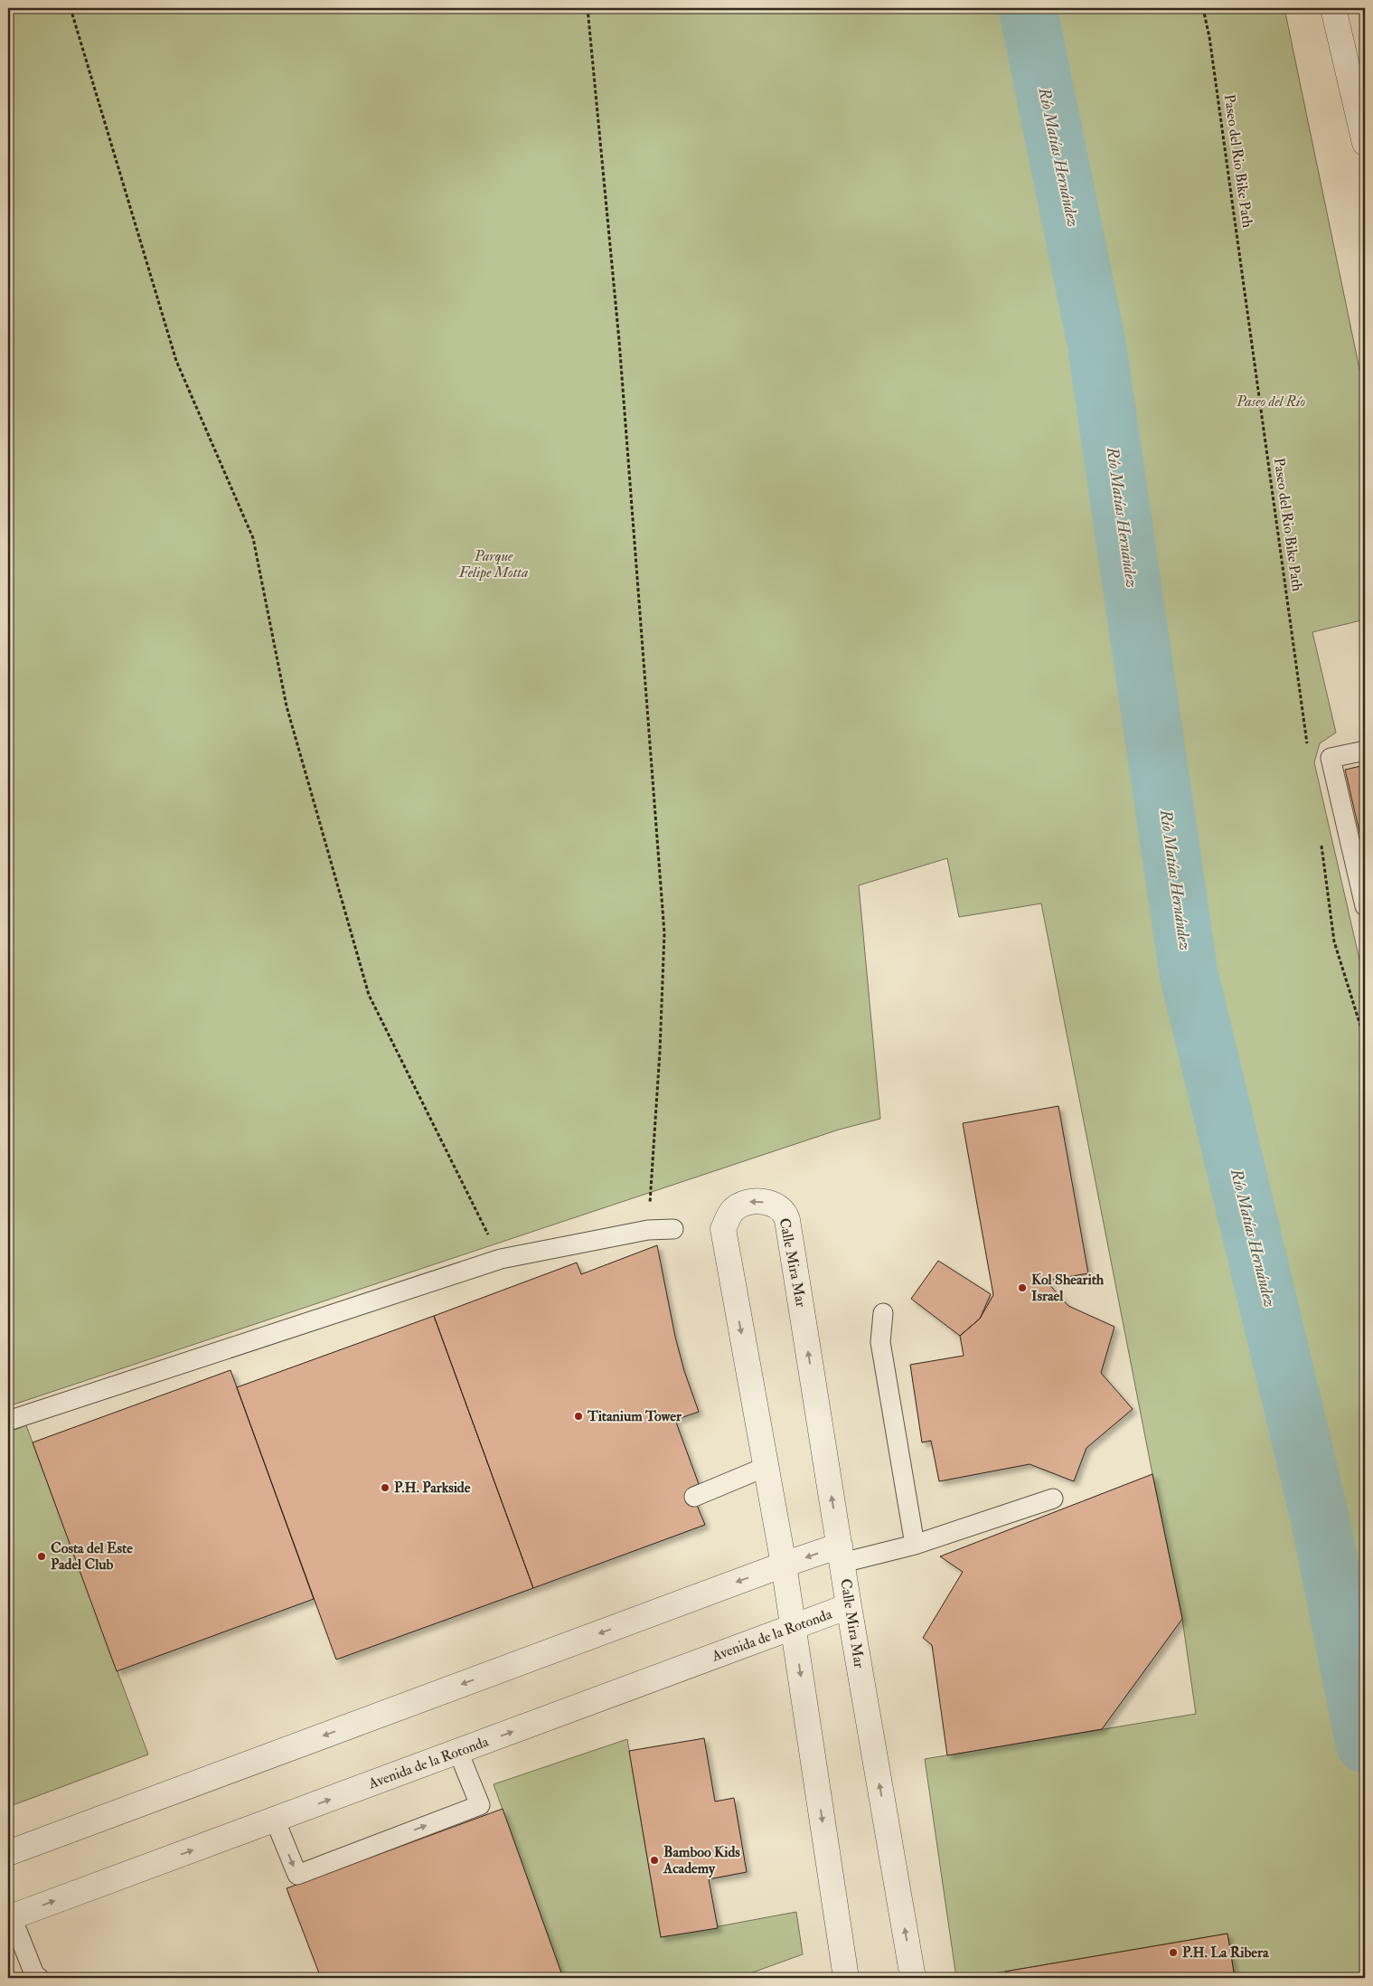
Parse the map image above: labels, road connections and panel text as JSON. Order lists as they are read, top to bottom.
{
  "streets": {
    "street": ["Calle Mira Mar", "Avenida de la Rotonda"],
    "path": ["Paseo del Rio Bike Path"]
  },
  "crossings": [
    ["Calle Mira Mar", "Avenida de la Rotonda"]
  ],
  "water": ["Río Matías Hernández"],
  "parks": ["Paseo del Río", "Parque Felipe Motta"],
  "places": [
    "Kol Shearith Israel",
    "Titanium Tower",
    "P.H. Parkside",
    "Costa del Este Padel Club",
    "Bamboo Kids Academy",
    "P.H. La Ribera"
  ]
}
